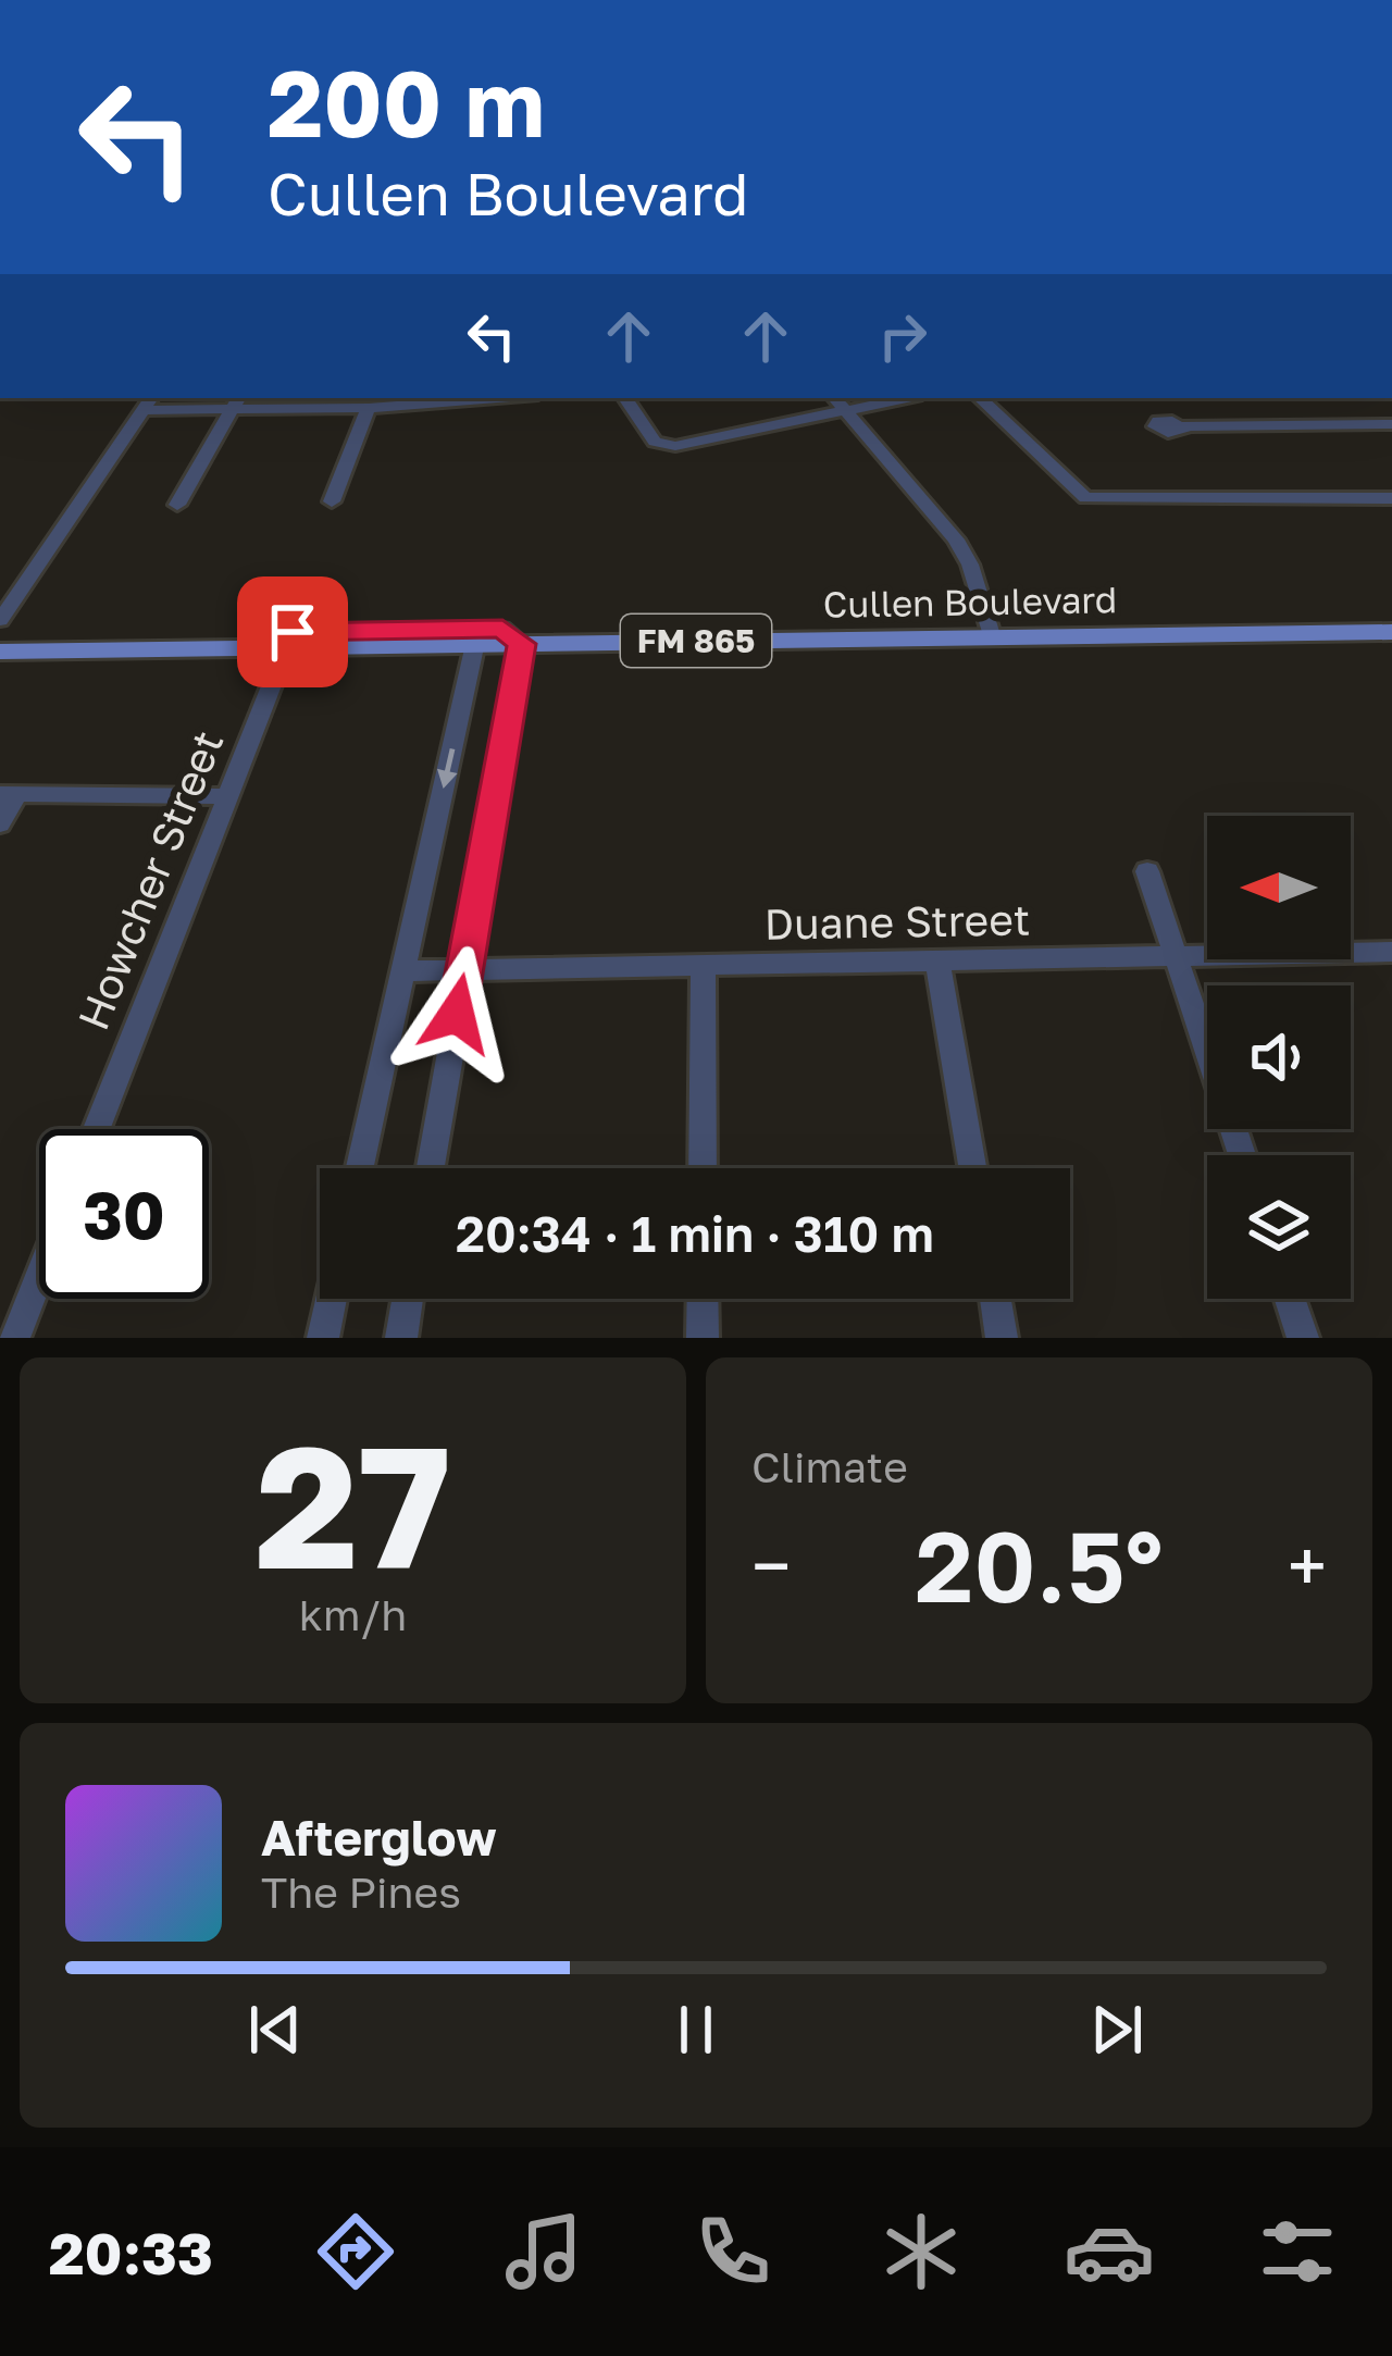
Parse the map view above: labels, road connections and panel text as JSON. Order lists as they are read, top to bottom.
{
  "streets": {
    "main road": ["Cullen Boulevard", "FM 865"],
    "street": ["Howcher Street", "Duane Street"]
  },
  "crossings": [
    ["Cullen Boulevard", "Howcher Street"]
  ],
  "north": "left",
  "page": {
    "turn": ["200 m", "Cullen Boulevard"],
    "limit": "30",
    "trip": "20:34 · 1 min · 310 m",
    "tile": [
      ["27", "km/h"],
      "Climate"
    ],
    "heat": ["−", "20.5°", "+"],
    "song": ["Afterglow", "The Pines"],
    "tabs": "20:33"
  }
}
